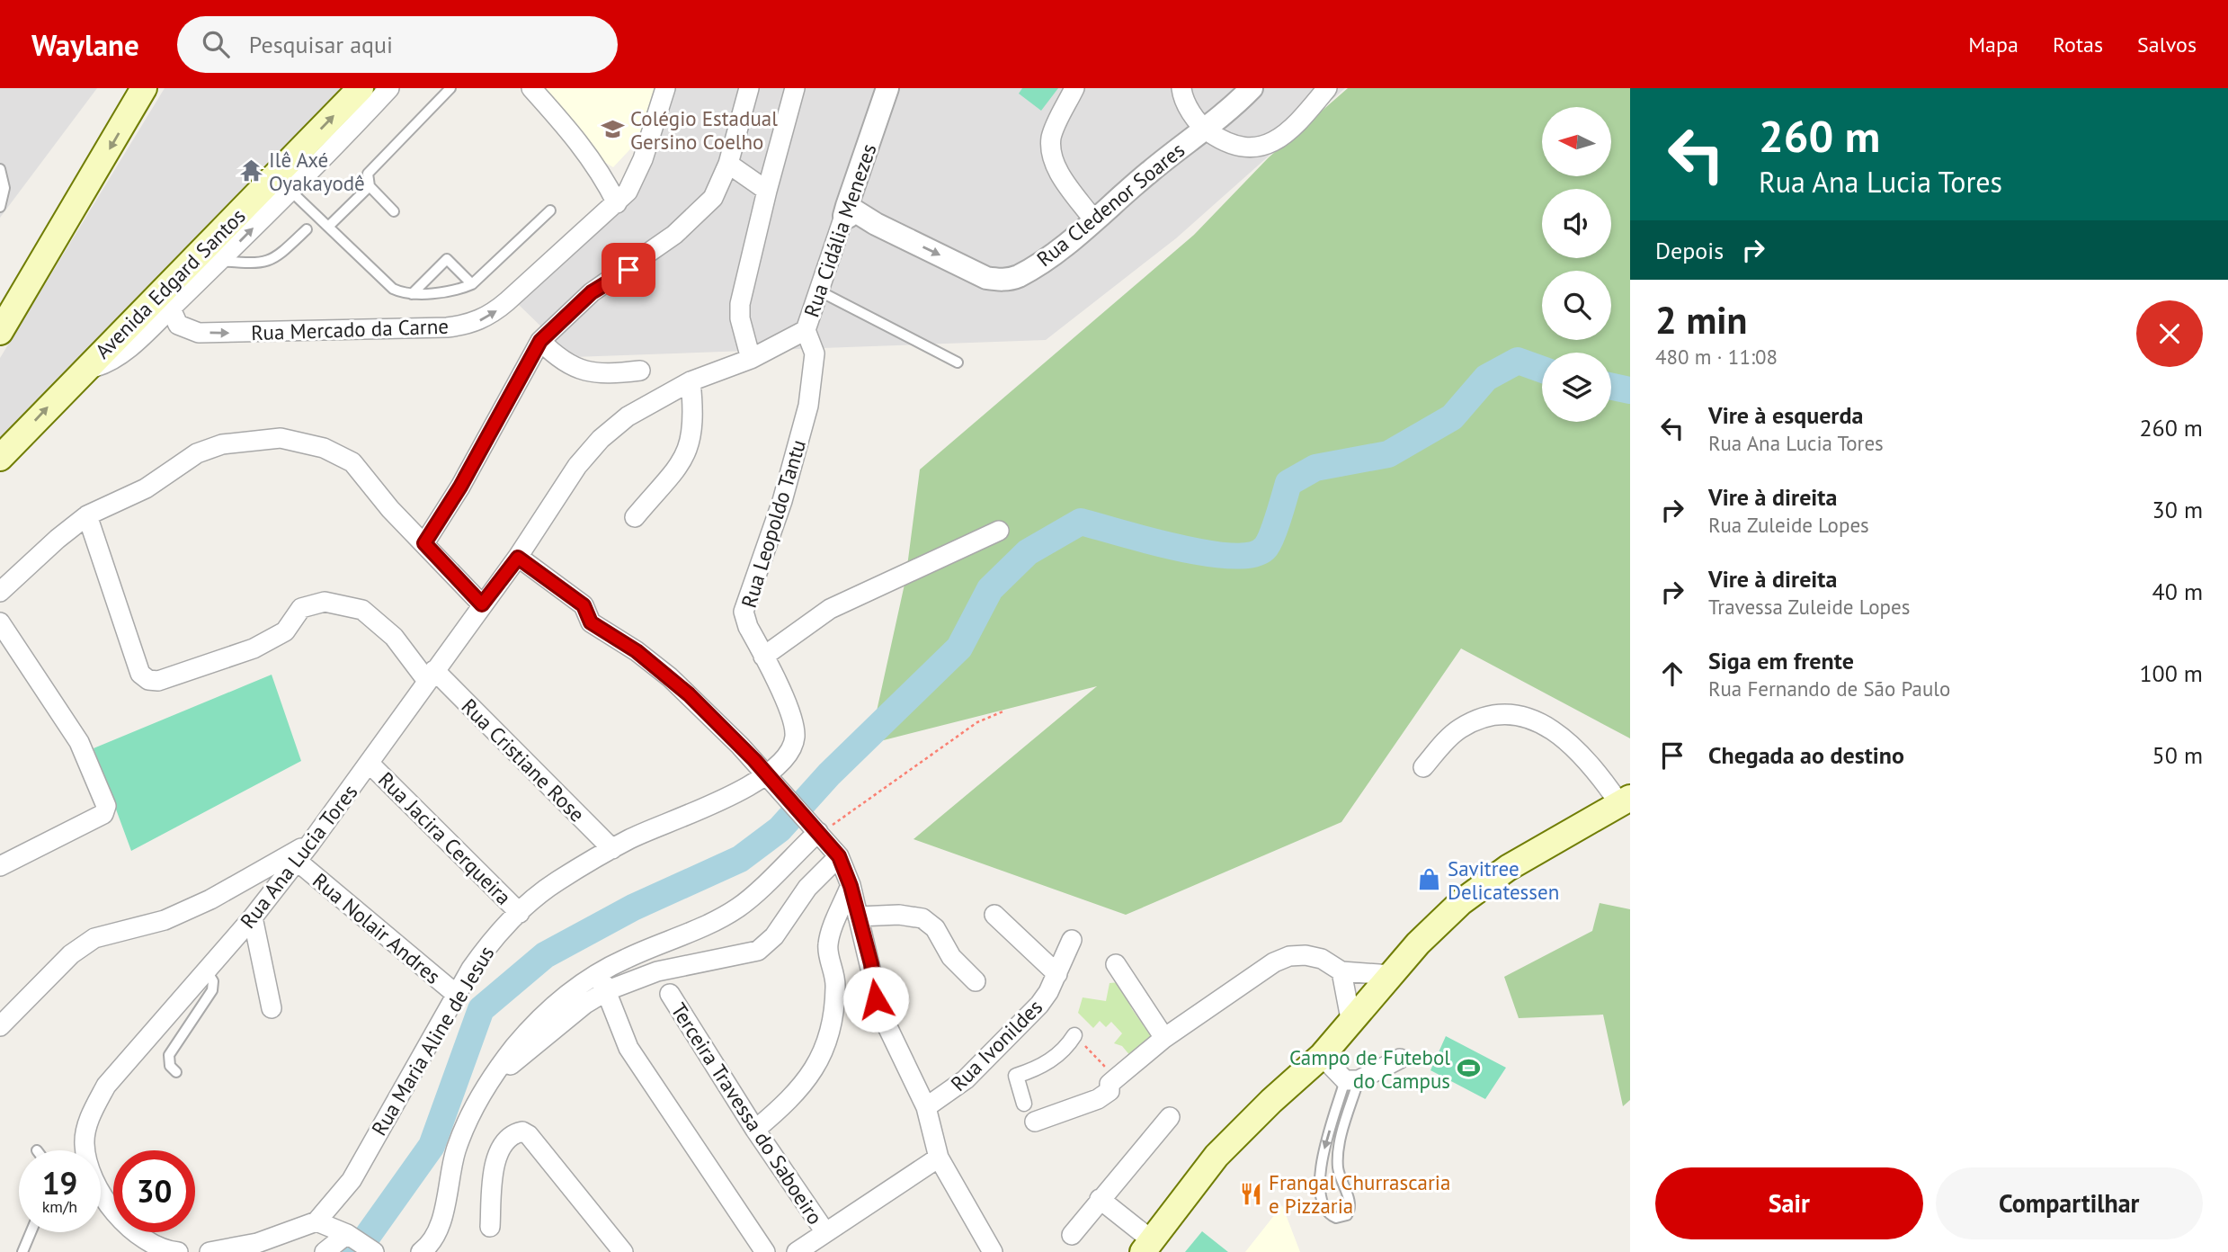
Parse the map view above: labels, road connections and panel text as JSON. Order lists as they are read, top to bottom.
{
  "streets": {
    "main road": ["Avenida Edgard Santos"],
    "street": [
      "Rua Cledenor Soares",
      "Rua Cidália Menezes",
      "Rua Mercado da Carne",
      "Rua Leopoldo Tantu",
      "Rua Cristiane Rose",
      "Rua Jacira Cerqueira",
      "Rua Ana Lucia Tores",
      "Rua Nolair Andres",
      "Rua Maria Aline de Jesus",
      "Rua Ivonildes",
      "Terceira Travessa do Saboeiro"
    ]
  },
  "crossings": [
    ["Rua Cledenor Soares", "Rua Cidália Menezes"],
    ["Rua Cidália Menezes", "Rua Leopoldo Tantu"],
    ["Rua Cidália Menezes", "Rua Ana Lucia Tores"],
    ["Avenida Edgard Santos", "Rua Mercado da Carne"],
    ["Rua Leopoldo Tantu", "Rua Maria Aline de Jesus"],
    ["Rua Cristiane Rose", "Rua Ana Lucia Tores"],
    ["Rua Cristiane Rose", "Rua Maria Aline de Jesus"],
    ["Rua Jacira Cerqueira", "Rua Ana Lucia Tores"],
    ["Rua Jacira Cerqueira", "Rua Maria Aline de Jesus"],
    ["Rua Ana Lucia Tores", "Rua Nolair Andres"],
    ["Rua Nolair Andres", "Rua Maria Aline de Jesus"]
  ],
  "one_way": ["Rua Cledenor Soares", "Rua Mercado da Carne"],
  "places": {
    "school or university": ["Colégio Estadual Gersino Coelho"],
    "temple": ["Ilê Axé Oyakayodê"],
    "shop": ["Savitree Delicatessen"],
    "sports": ["Campo de Futebol do Campus"],
    "restaurant": ["Frangal Churrascaria e Pizzaria"]
  },
  "north": "left",
  "page": {
    "header": "Waylane",
    "search": "Pesquisar aqui",
    "nav": ["Mapa", "Rotas", "Salvos"],
    "turn": ["260 m", "Rua Ana Lucia Tores"],
    "then": "Depois",
    "heading": ["2 min", "480 m · 11:08"],
    "list": [
      {
        "name": "Vire à esquerda",
        "note": "Rua Ana Lucia Tores",
        "value": "260 m"
      },
      {
        "name": "Vire à direita",
        "note": "Rua Zuleide Lopes",
        "value": "30 m"
      },
      {
        "name": "Vire à direita",
        "note": "Travessa Zuleide Lopes",
        "value": "40 m"
      },
      {
        "name": "Siga em frente",
        "note": "Rua Fernando de São Paulo",
        "value": "100 m"
      },
      {
        "name": "Chegada ao destino",
        "value": "50 m"
      }
    ],
    "speed": "19 km/h",
    "limit": "30",
    "buttons": ["Sair", "Compartilhar"]
  }
}
